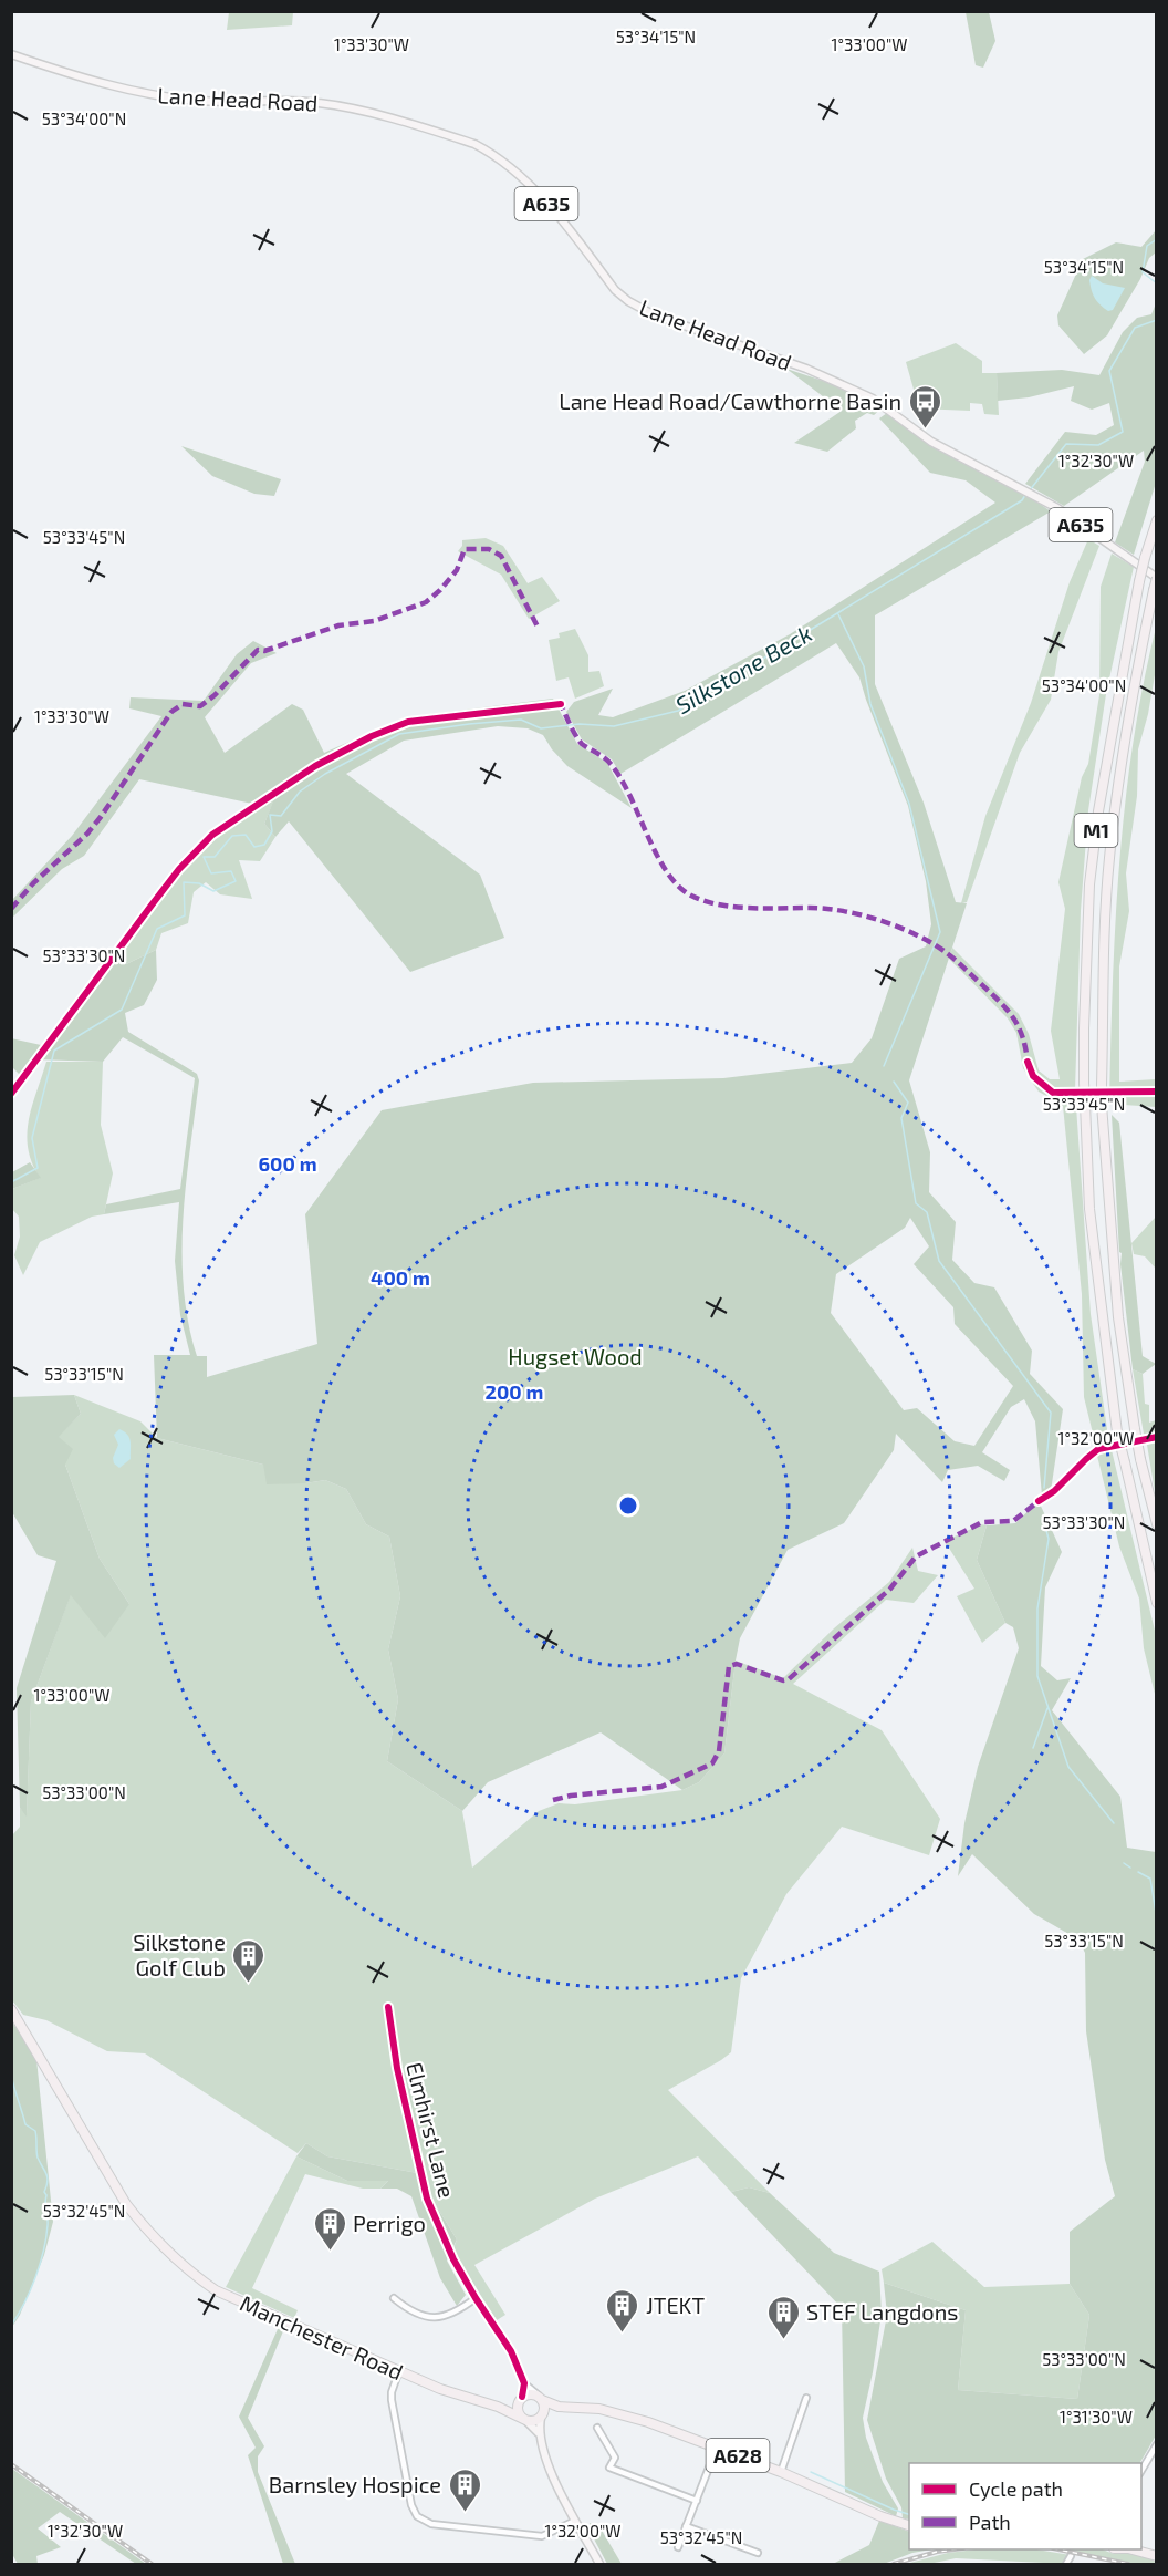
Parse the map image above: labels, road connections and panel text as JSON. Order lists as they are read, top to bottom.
{
  "streets": {
    "highway": ["M1", "Manchester Road", "A628"],
    "main road": ["Lane Head Road", "A635"],
    "street": ["Elmhirst Lane"]
  },
  "crossings": [
    ["Lane Head Road", "M1"],
    ["Elmhirst Lane", "Manchester Road"],
    ["Elmhirst Lane", "A628"],
    ["Manchester Road", "A628"]
  ],
  "water": ["Silkstone Beck"],
  "parks": ["Hugset Wood"],
  "places": {
    "bus stop": ["Lane Head Road/Cawthorne Basin"],
    "building": [
      "Silkstone Golf Club",
      "Perrigo",
      "JTEKT",
      "STEF Langdons",
      "Barnsley Hospice"
    ]
  },
  "legend": ["Cycle path", "Path"],
  "coordinates": [
    "53°34'15\"N",
    "1°33'30\"W",
    "1°33'00\"W",
    "53°34'00\"N",
    "1°32'30\"W",
    "53°33'45\"N",
    "53°33'30\"N",
    "53°33'15\"N",
    "1°32'00\"W",
    "53°33'00\"N",
    "53°32'45\"N",
    "1°31'30\"W"
  ],
  "rings": ["600 m", "400 m", "200 m"]
}
